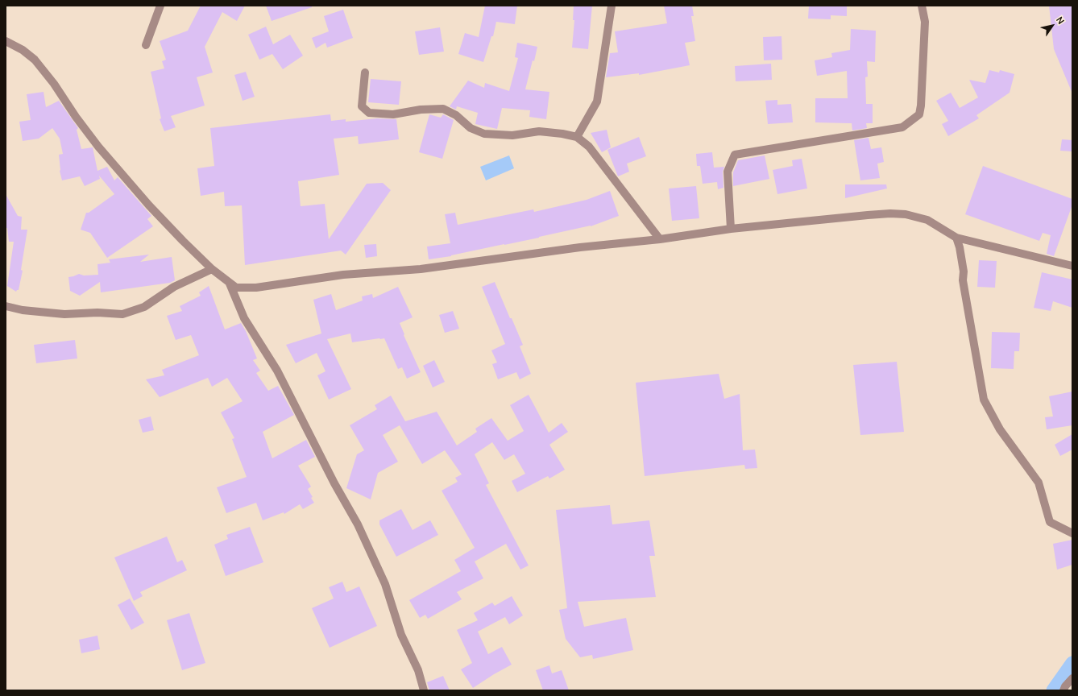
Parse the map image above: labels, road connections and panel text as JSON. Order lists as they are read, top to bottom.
{
  "north": "top right"
}
